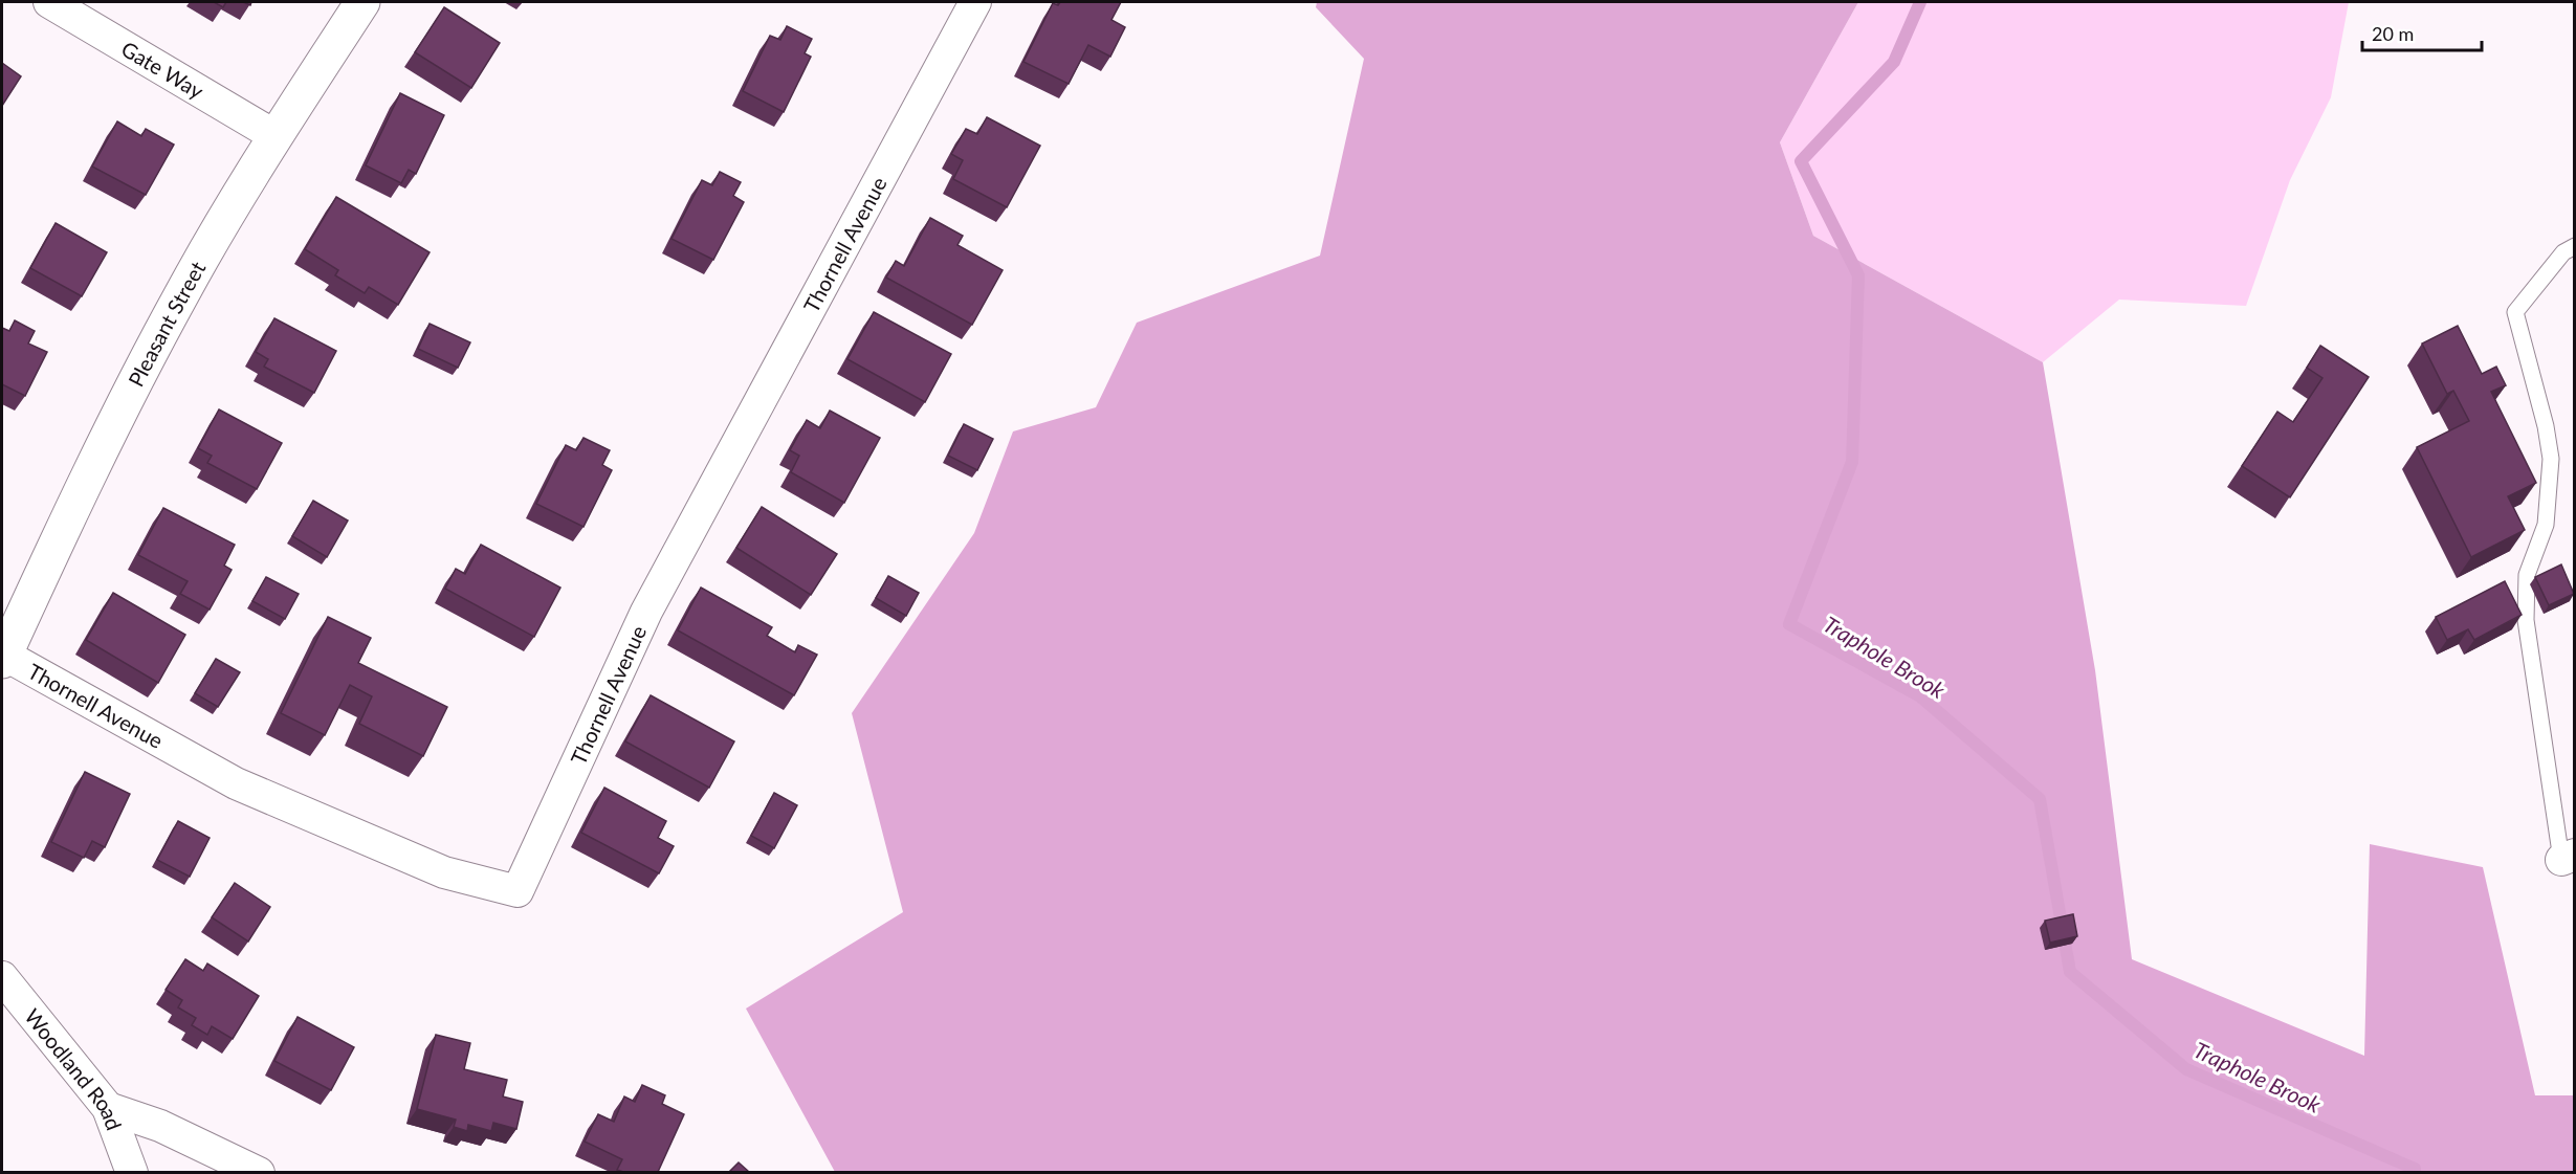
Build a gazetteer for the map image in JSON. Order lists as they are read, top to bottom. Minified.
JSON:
{"streets":{"street":["Gate Way","Thornell Avenue","Pleasant Street","Woodland Road"]},"crossings":[["Gate Way","Pleasant Street"],["Thornell Avenue","Pleasant Street"]],"water":["Traphole Brook"],"scale_bar":"20 m"}
